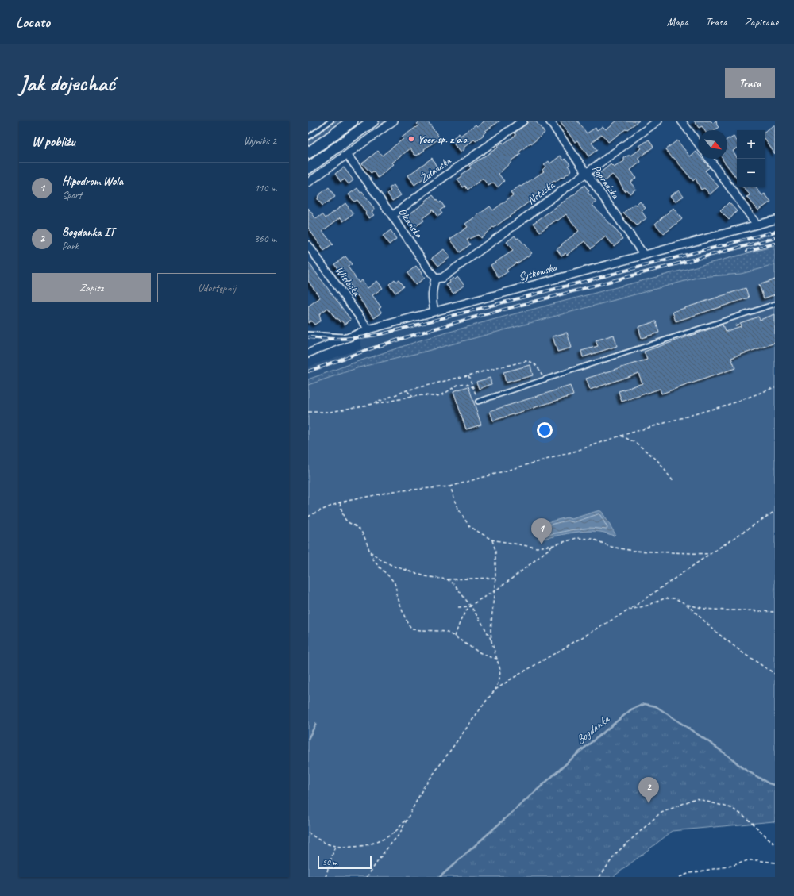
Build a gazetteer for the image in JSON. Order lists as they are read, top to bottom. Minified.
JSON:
{"streets":{"street":["Żuławska","Popradzka","Notecka","Olzańska","Sytkowska","Wisłocka"]},"crossings":[["Żuławska","Olzańska"],["Popradzka","Notecka"],["Popradzka","Sytkowska"],["Notecka","Olzańska"],["Sytkowska","Wisłocka"]],"water":["Bogdanka"],"places":["Yoer sp. z o.o."],"scale_bar":"50 m","north":"bottom right","page":{"header":"Locato","nav":["Mapa","Trasa","Zapisane"],"buttons":["Trasa",["Zapisz","Udostępnij"]],"title":"Jak dojechać","heading":["W pobliżu","Wyniki: 2"],"map_buttons":["+","−"],"list":[{"mark":"1","name":"Hipodrom Wola","note":"Sport","value":"110 m"},{"mark":"2","name":"Bogdanka II","note":"Park","value":"360 m"}],"pins":["1","2"],"scale":"50 m"}}
